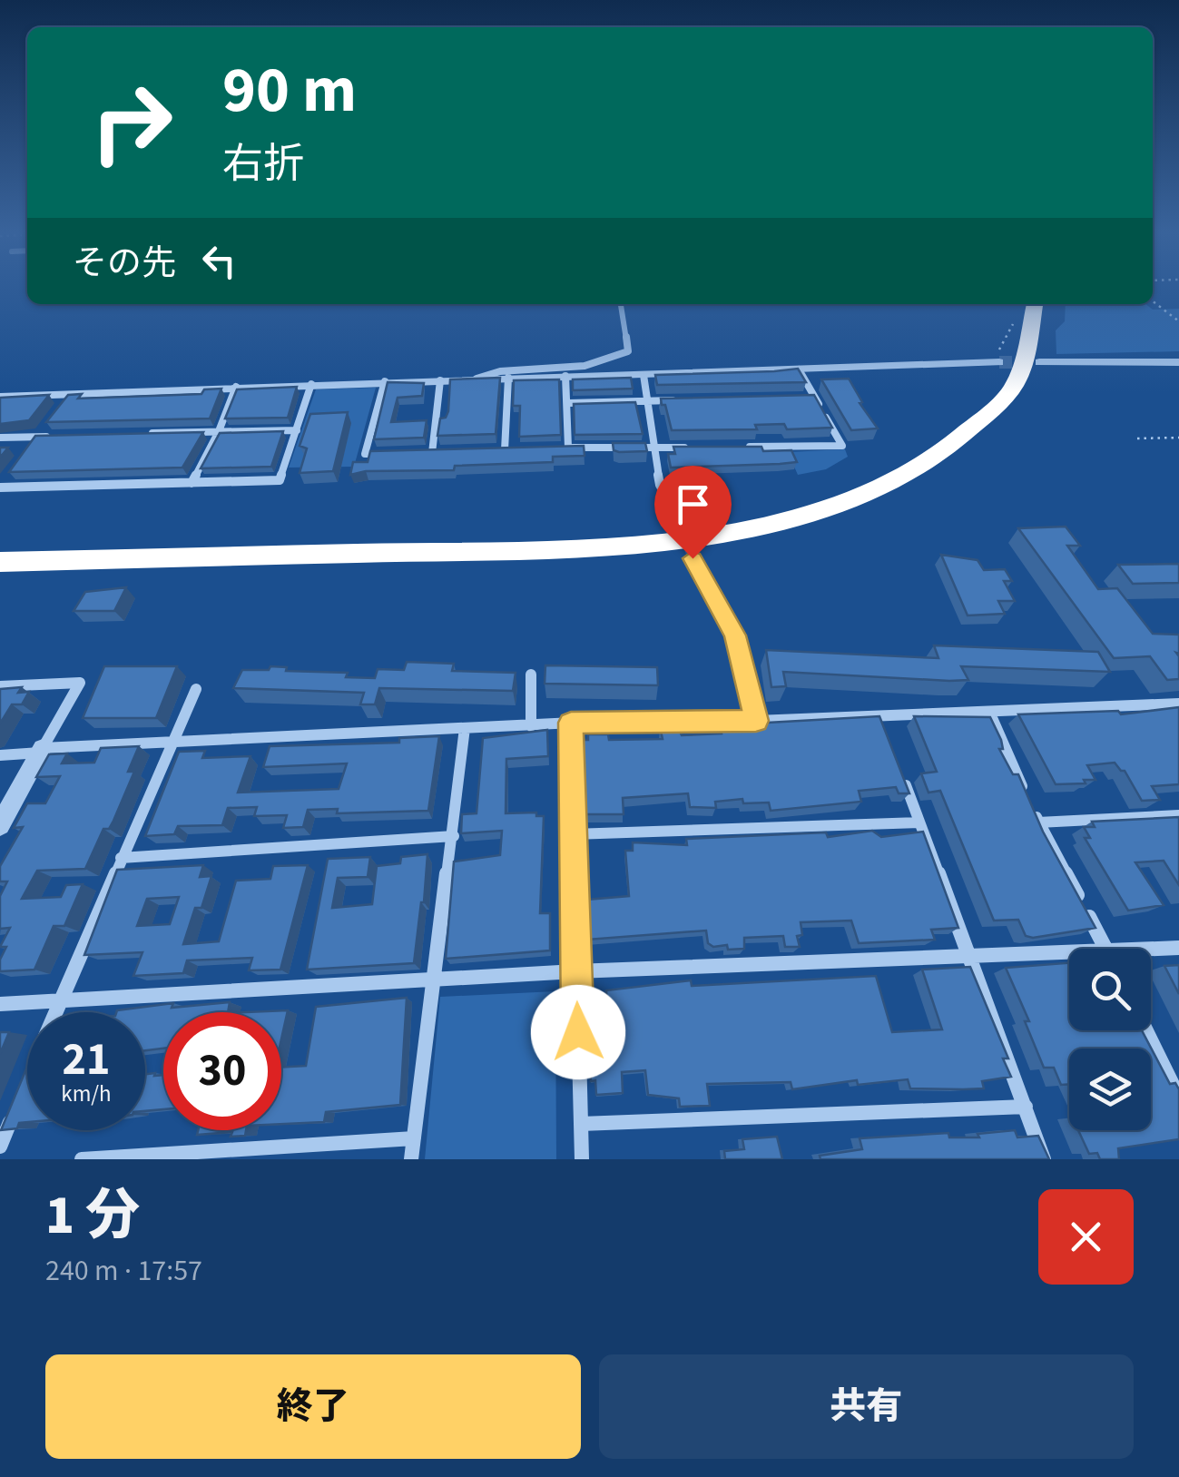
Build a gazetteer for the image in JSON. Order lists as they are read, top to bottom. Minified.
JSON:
{"page":{"turn":["90 m","右折"],"then":"その先","speed":"21 km/h","limit":"30","heading":["1 分","240 m · 17:57"],"buttons":["終了","共有"]}}
